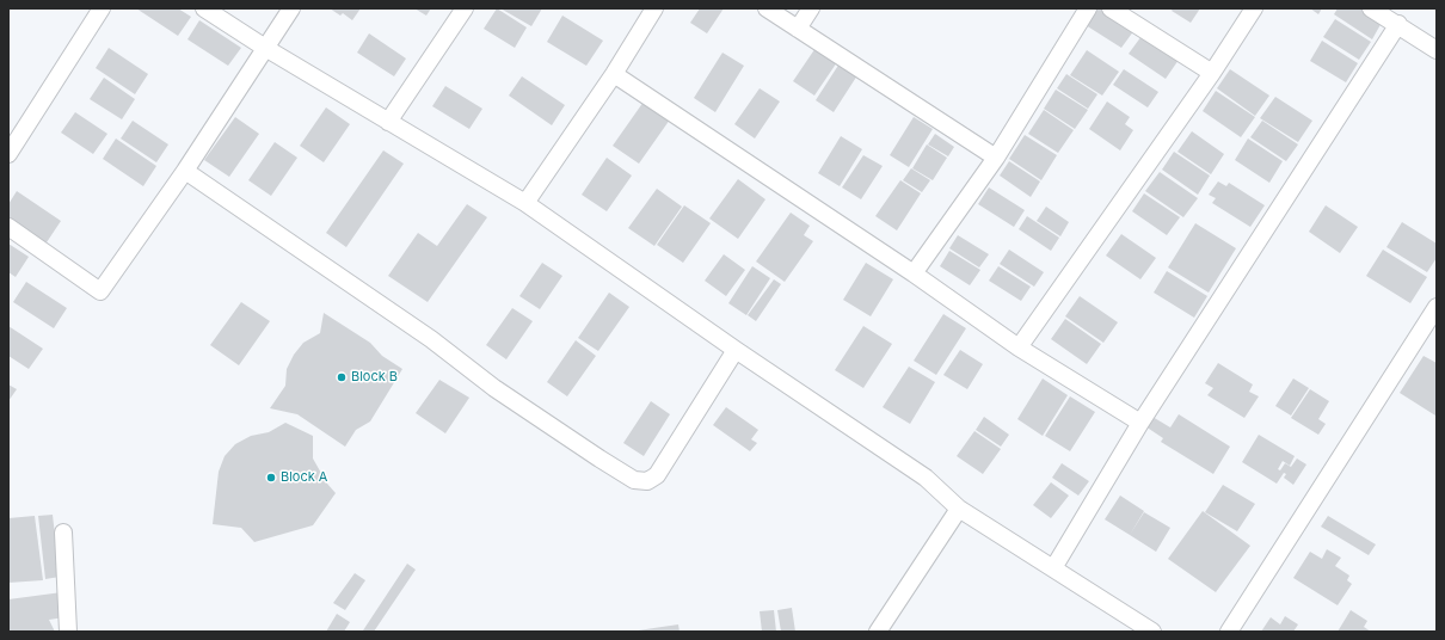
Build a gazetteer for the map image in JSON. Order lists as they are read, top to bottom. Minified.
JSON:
{"places":["Block B","Block A"]}
